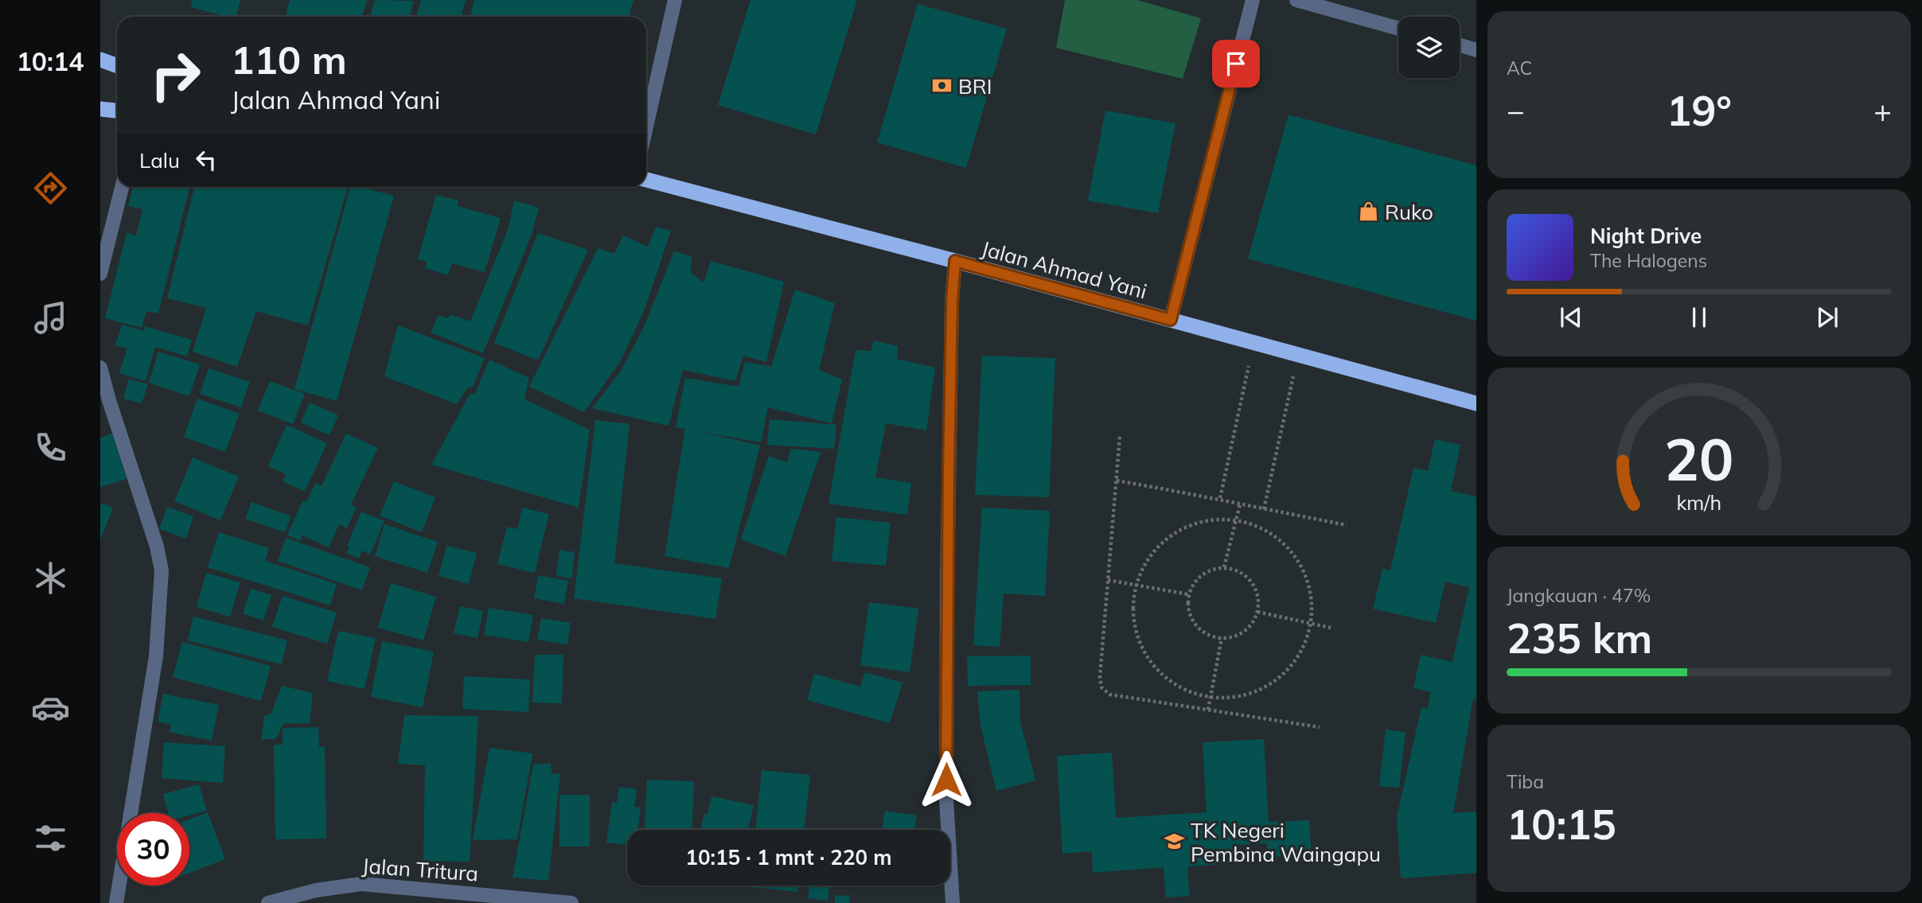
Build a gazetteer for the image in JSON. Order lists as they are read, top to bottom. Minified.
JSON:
{"streets":{"highway":["Jalan Ahmad Yani"],"street":["Jalan Tritura"]},"places":{"bank":["BRI"],"shop":["Ruko"],"school or university":["TK Negeri Pembina Waingapu"]},"page":{"tabs":"10:14","tile":["AC",["Jangkauan · 47%","235 km"],["Tiba","10:15"]],"turn":["110 m","Jalan Ahmad Yani"],"heat":["−","19°","+"],"then":"Lalu","song":["Night Drive","The Halogens"],"limit":"30","trip":"10:15 · 1 mnt · 220 m","gauge":["20","km/h"]}}
